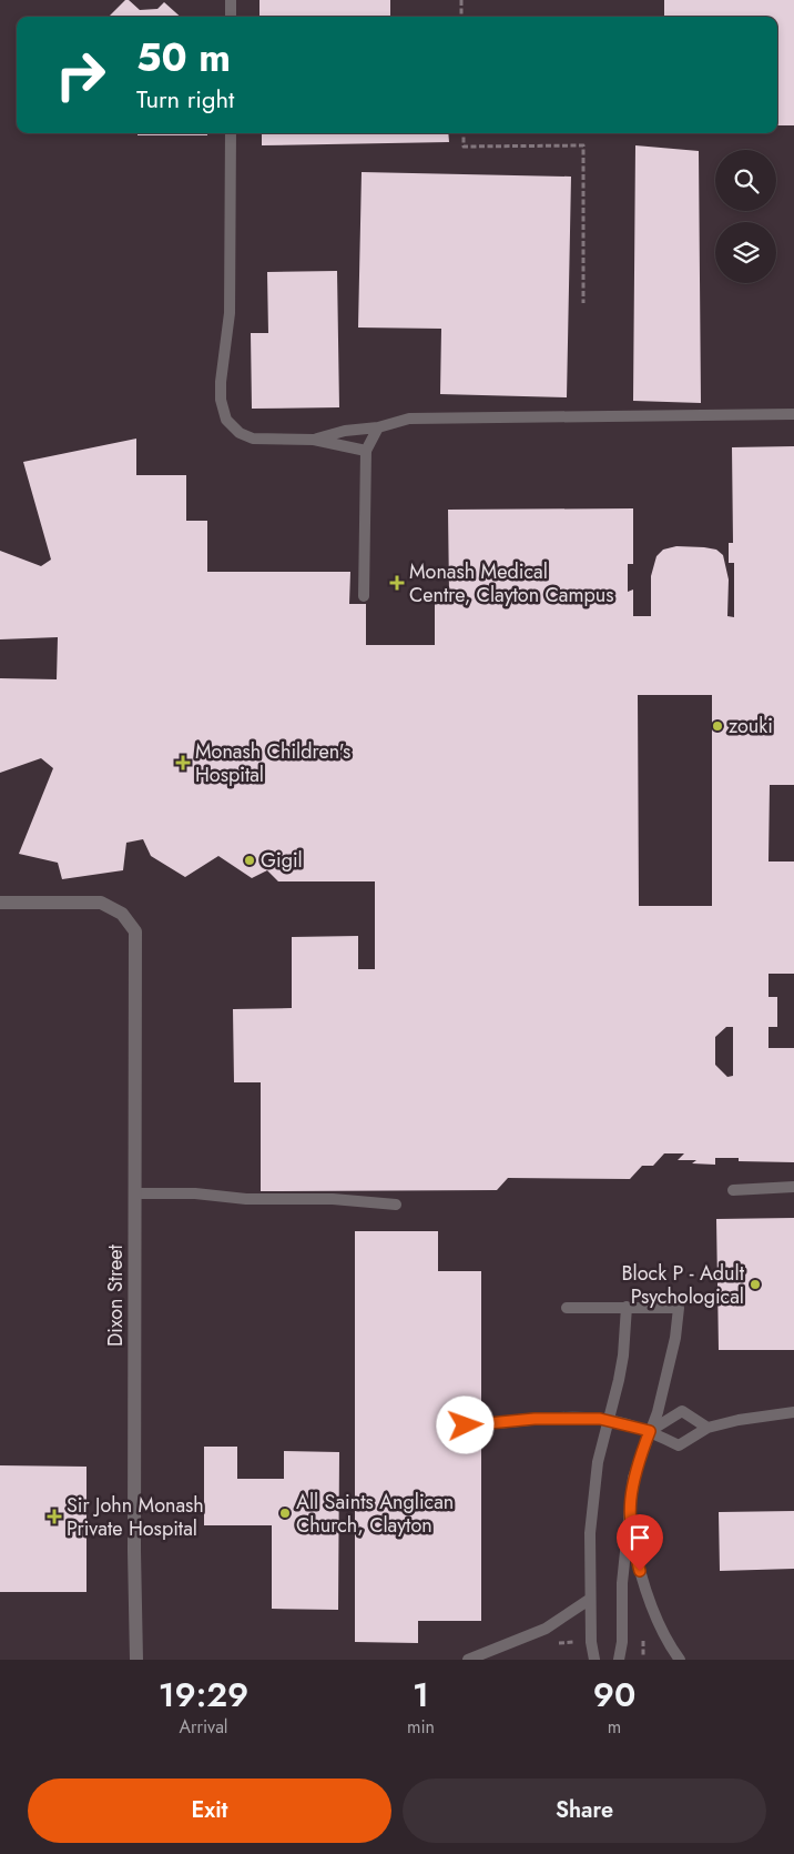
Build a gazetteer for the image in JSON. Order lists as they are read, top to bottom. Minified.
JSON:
{"streets":{"street":["Dixon Street"]},"places":{"health":["Monash Medical Centre, Clayton Campus","Monash Children's Hospital","Sir John Monash Private Hospital"],"other":["zouki","Gigil","Block P - Adult Psychological","All Saints Anglican Church, Clayton"]},"page":{"turn":["50 m","Turn right"],"eta":["19:29","Arrival","1","min","90","m"],"buttons":["Exit","Share"]}}
